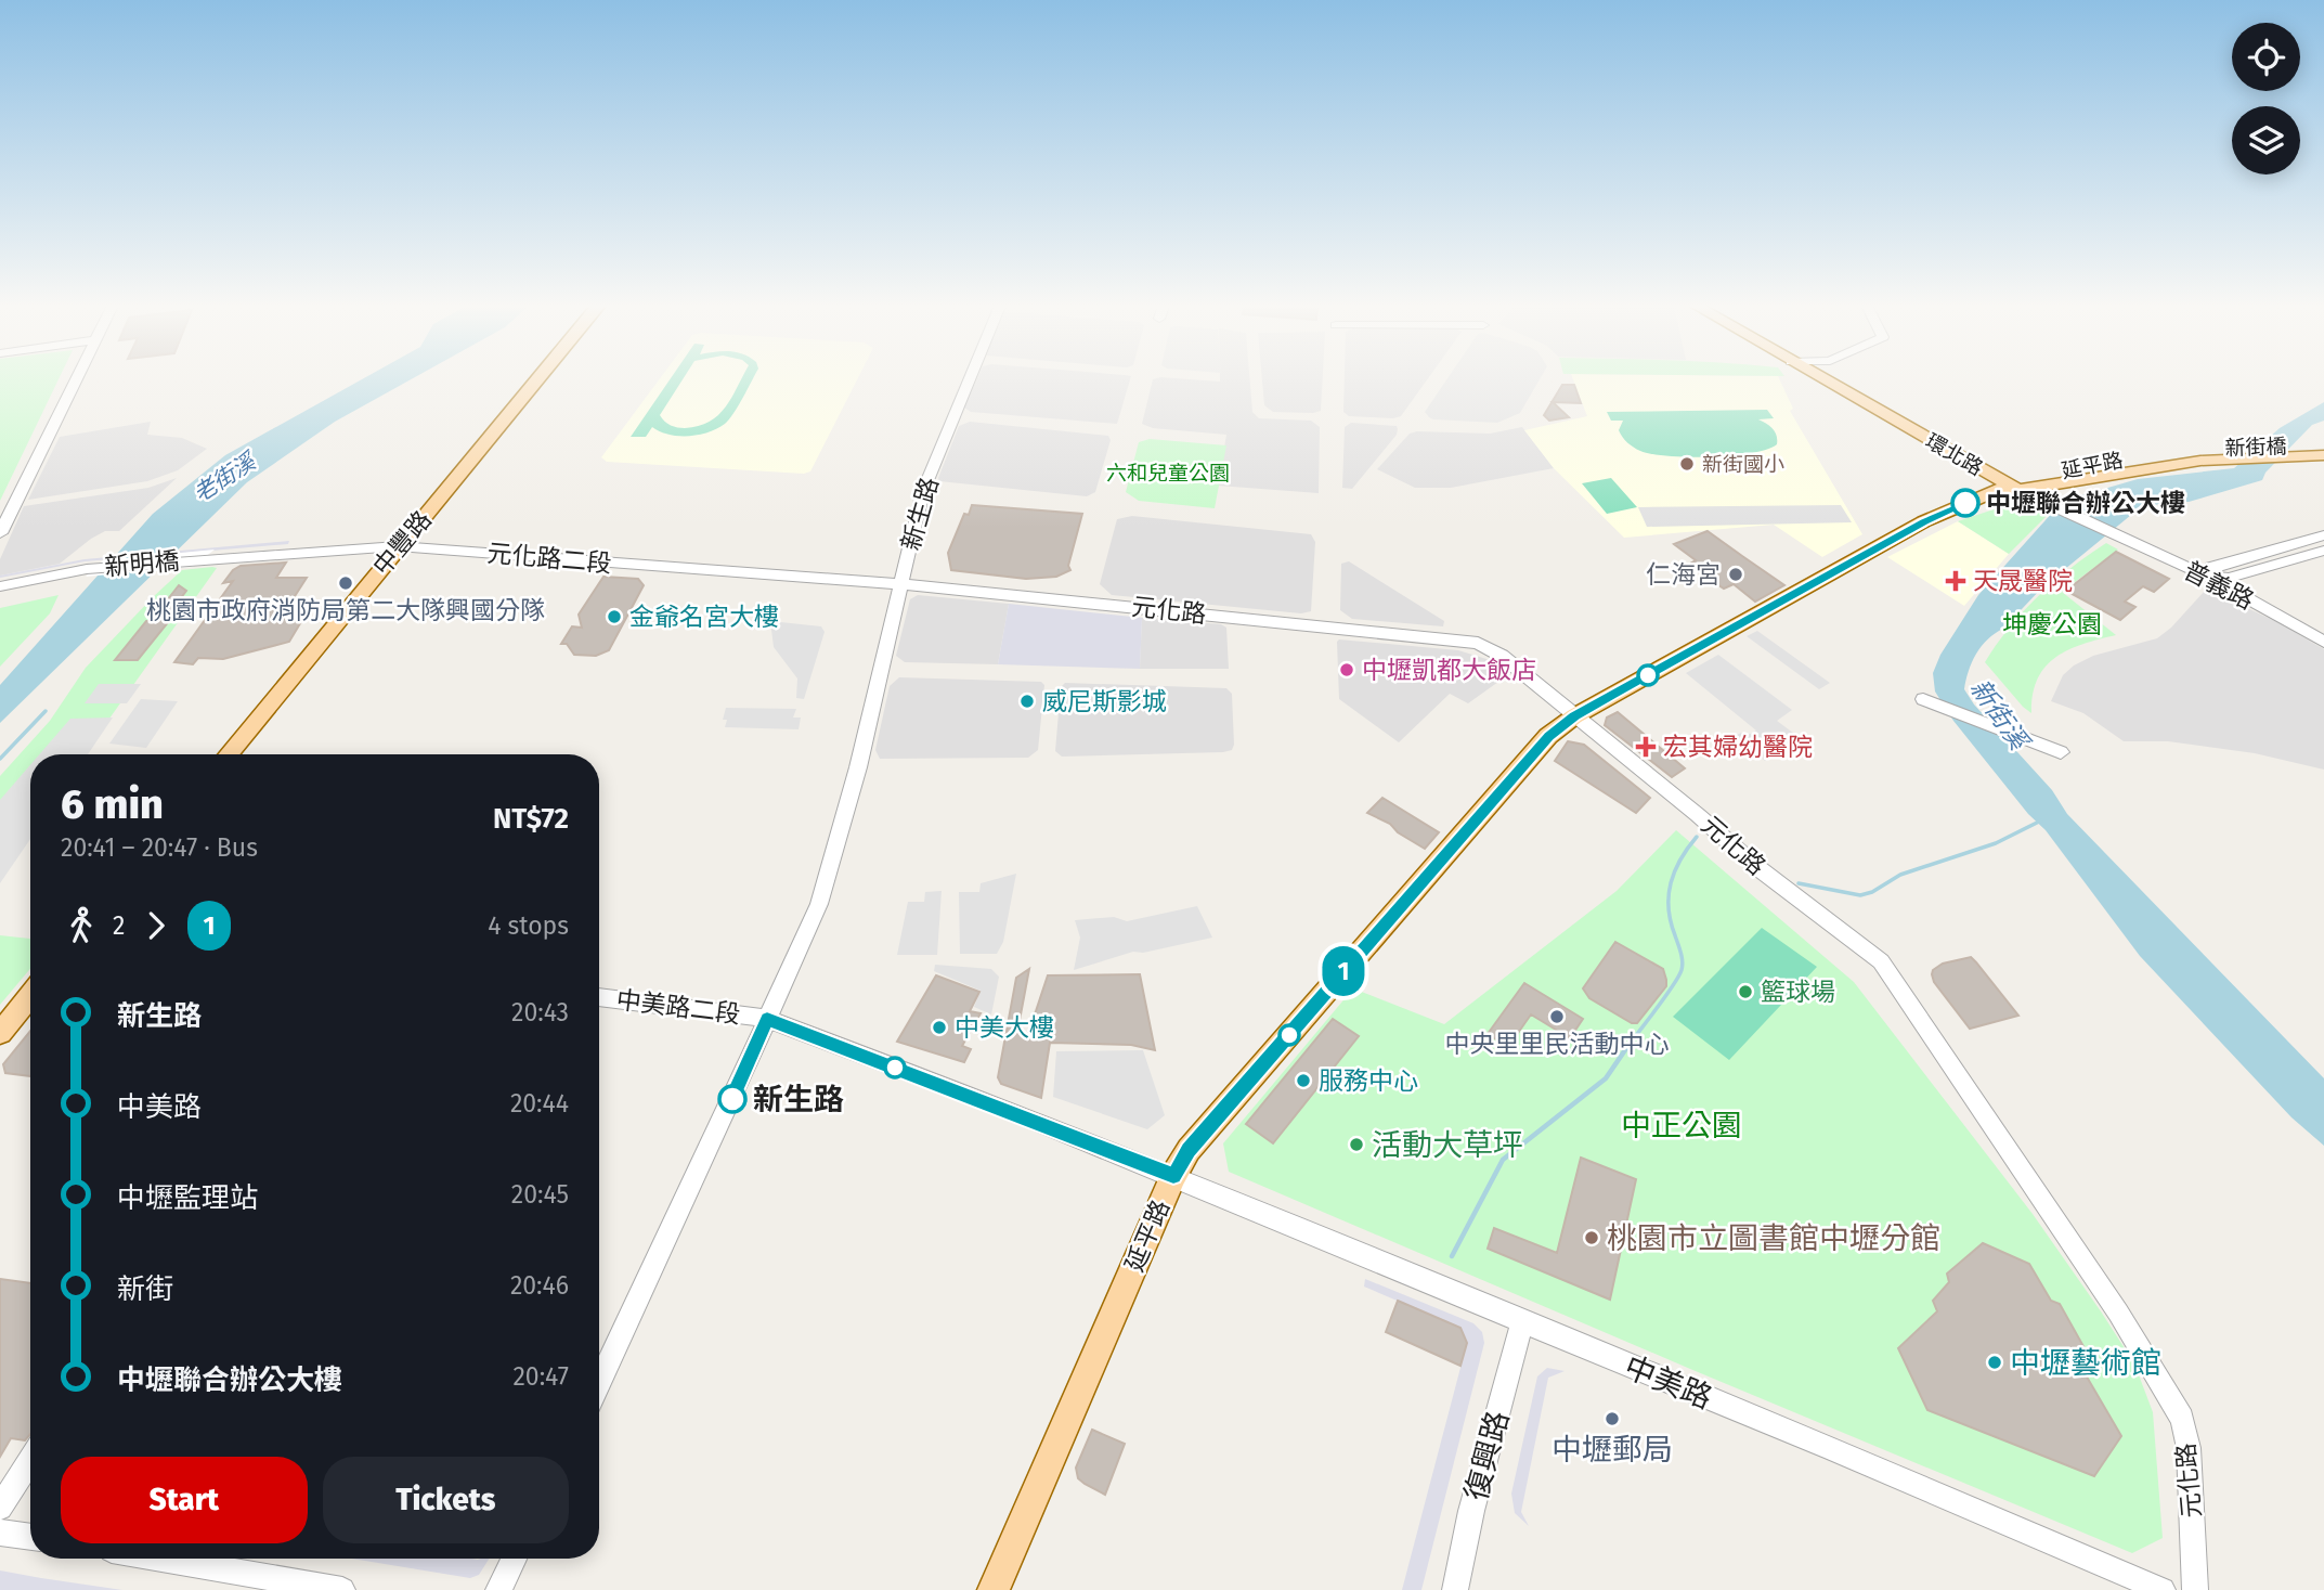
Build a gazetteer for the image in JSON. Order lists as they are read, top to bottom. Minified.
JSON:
{"streets":{"main road":["新街橋","環北路","延平路","中豐路"],"street":["新生路","元化路二段","新明橋","普義路","元化路","中美路二段","中美路","復興路"]},"crossings":[["新街橋","延平路"],["環北路","延平路"],["環北路","普義路"],["延平路","普義路"],["延平路","元化路"],["延平路","中美路二段"],["延平路","中美路"],["新生路","元化路二段"],["新生路","元化路"],["新生路","中美路二段"],["中豐路","元化路二段"],["元化路二段","新明橋"],["元化路二段","元化路"],["中美路二段","中美路"],["中美路","復興路"]],"water":["老街溪","新街溪"],"parks":["六和兒童公園","坤慶公園","中正公園"],"places":{"other":["新街國小","中壢聯合辦公大樓","仁海宮","桃園市政府消防局第二大隊興國分隊","金爺名宮大樓","中壢凱都大飯店","威尼斯影城","籃球場","中央里里民活動中心","中美大樓","服務中心","新生路","活動大草坪","桃園市立圖書館中壢分館","中壢藝術館","中壢郵局"],"health":["天晟醫院","宏其婦幼醫院"]},"lines":["bus line 1"],"page":{"on_map":"1","heading":["6 min","20:41 – 20:47 · Bus","NT$72"],"legs":["2","1","4 stops"],"list":[{"name":"新生路","value":"20:43"},{"name":"中美路","value":"20:44"},{"name":"中壢監理站","value":"20:45"},{"name":"新街","value":"20:46"},{"name":"中壢聯合辦公大樓","value":"20:47"}],"buttons":["Start","Tickets"]}}
